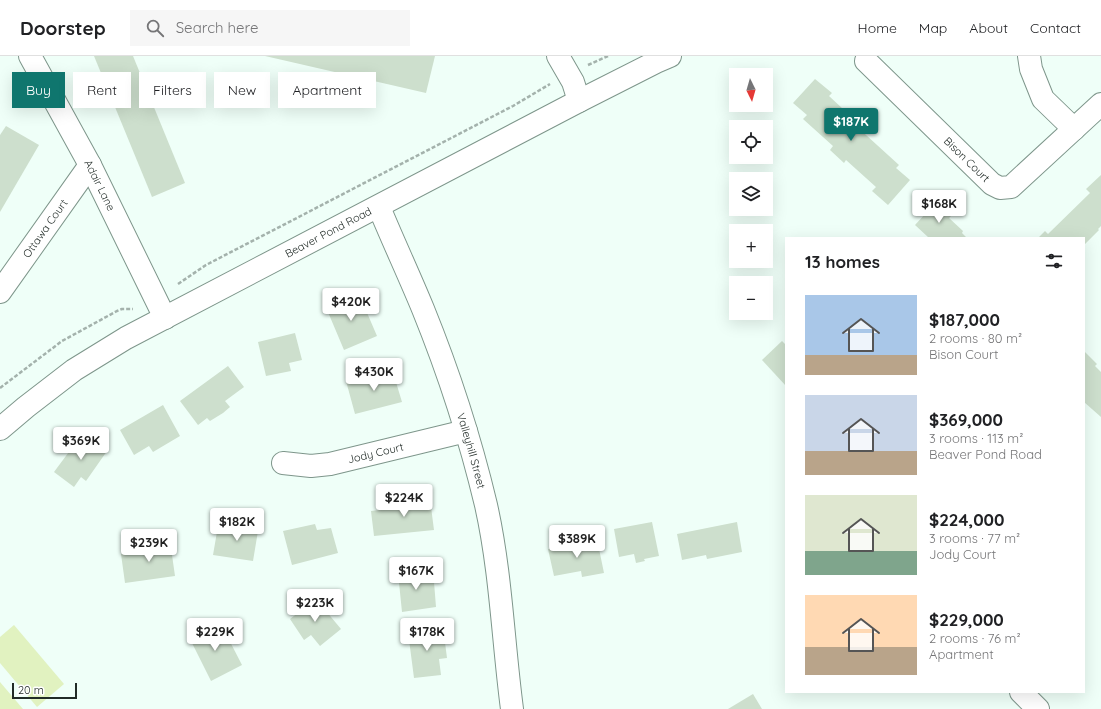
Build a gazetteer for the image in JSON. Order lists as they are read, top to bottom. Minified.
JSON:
{"streets":{"street":["Bison Court","Adair Lane","Ottawa Court","Beaver Pond Road","Valleyhill Street","Jody Court"]},"crossings":[["Adair Lane","Ottawa Court"],["Adair Lane","Beaver Pond Road"],["Beaver Pond Road","Valleyhill Street"],["Valleyhill Street","Jody Court"]],"scale_bar":"20 m","north":"bottom","page":{"header":"Doorstep","search":"Search here","nav":["Home","Map","About","Contact"],"map_buttons":["+","−"],"chip":["Buy","Rent","Filters","New","Apartment"],"price":["$187K","$168K","$420K","$430K","$369K","$224K","$182K","$389K","$239K","$167K","$223K","$229K","$178K"],"heading":"13 homes","list":[{"name":"$187,000","note":"2 rooms · 80 m² · Bison Court"},{"name":"$369,000","note":"3 rooms · 113 m² · Beaver Pond Road"},{"name":"$224,000","note":"3 rooms · 77 m² · Jody Court"},{"name":"$229,000","note":"2 rooms · 76 m² · Apartment"}],"scale":"20 m"}}
